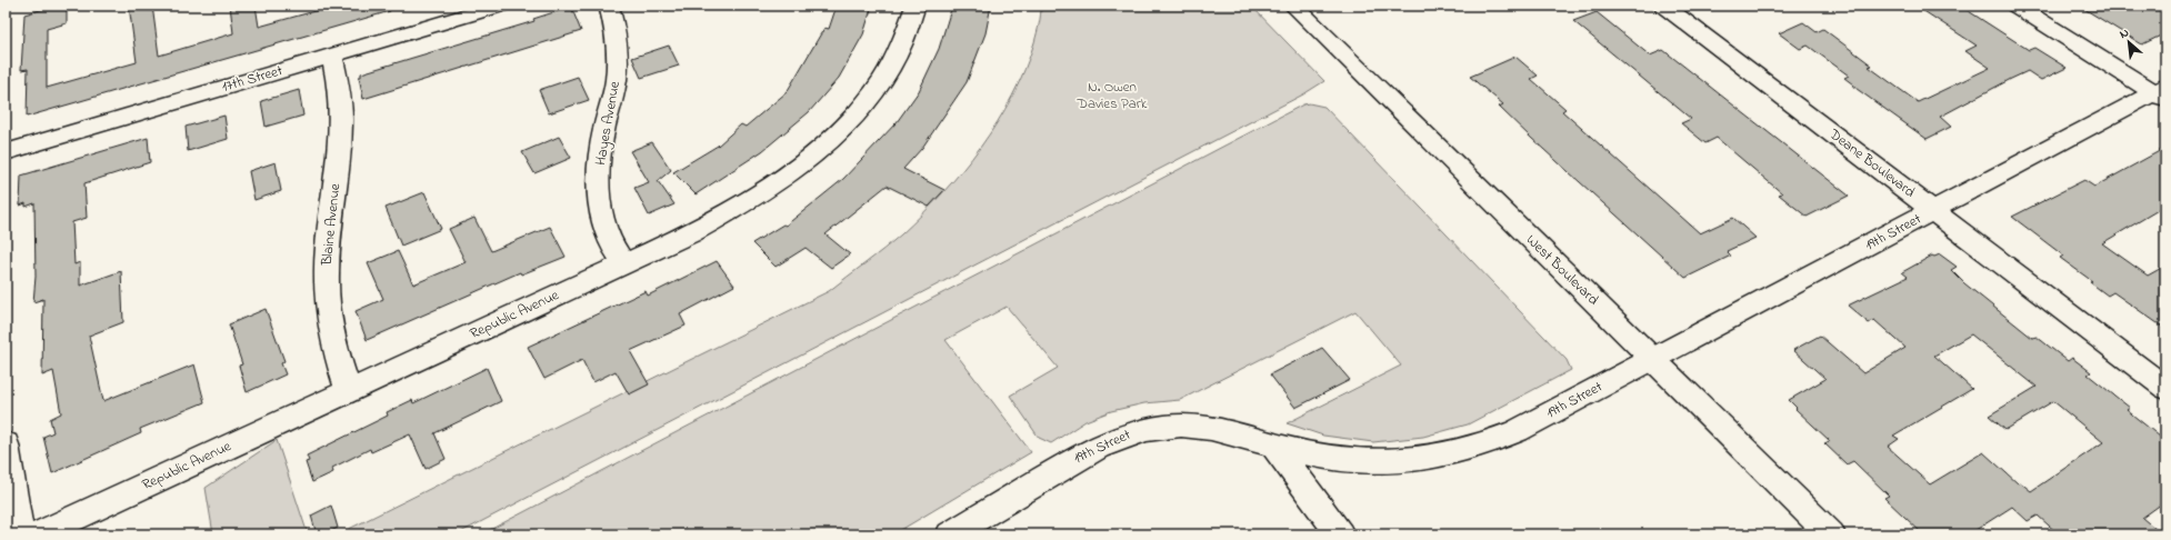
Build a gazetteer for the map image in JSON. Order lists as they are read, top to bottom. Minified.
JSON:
{"streets":{"street":["17th Street","Hayes Avenue","Deane Boulevard","Blaine Avenue","19th Street","West Boulevard","Republic Avenue"]},"crossings":[["17th Street","Blaine Avenue"],["Hayes Avenue","Republic Avenue"],["Deane Boulevard","19th Street"],["Blaine Avenue","Republic Avenue"],["19th Street","West Boulevard"]],"parks":["N. Owen Davies Park"],"north":"top left"}
